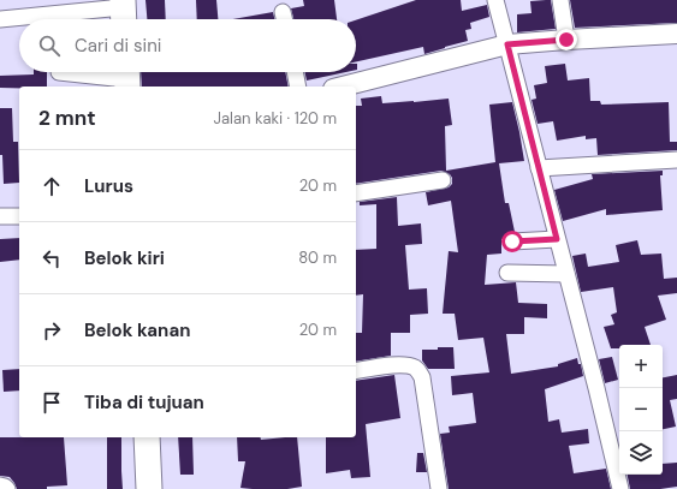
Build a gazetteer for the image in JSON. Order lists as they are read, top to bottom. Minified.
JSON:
{"page":{"search":"Cari di sini","heading":["2 mnt","Jalan kaki · 120 m"],"list":[["Lurus","20 m"],["Belok kiri","80 m"],["Belok kanan","20 m"],"Tiba di tujuan"],"map_buttons":["+","−"]}}
